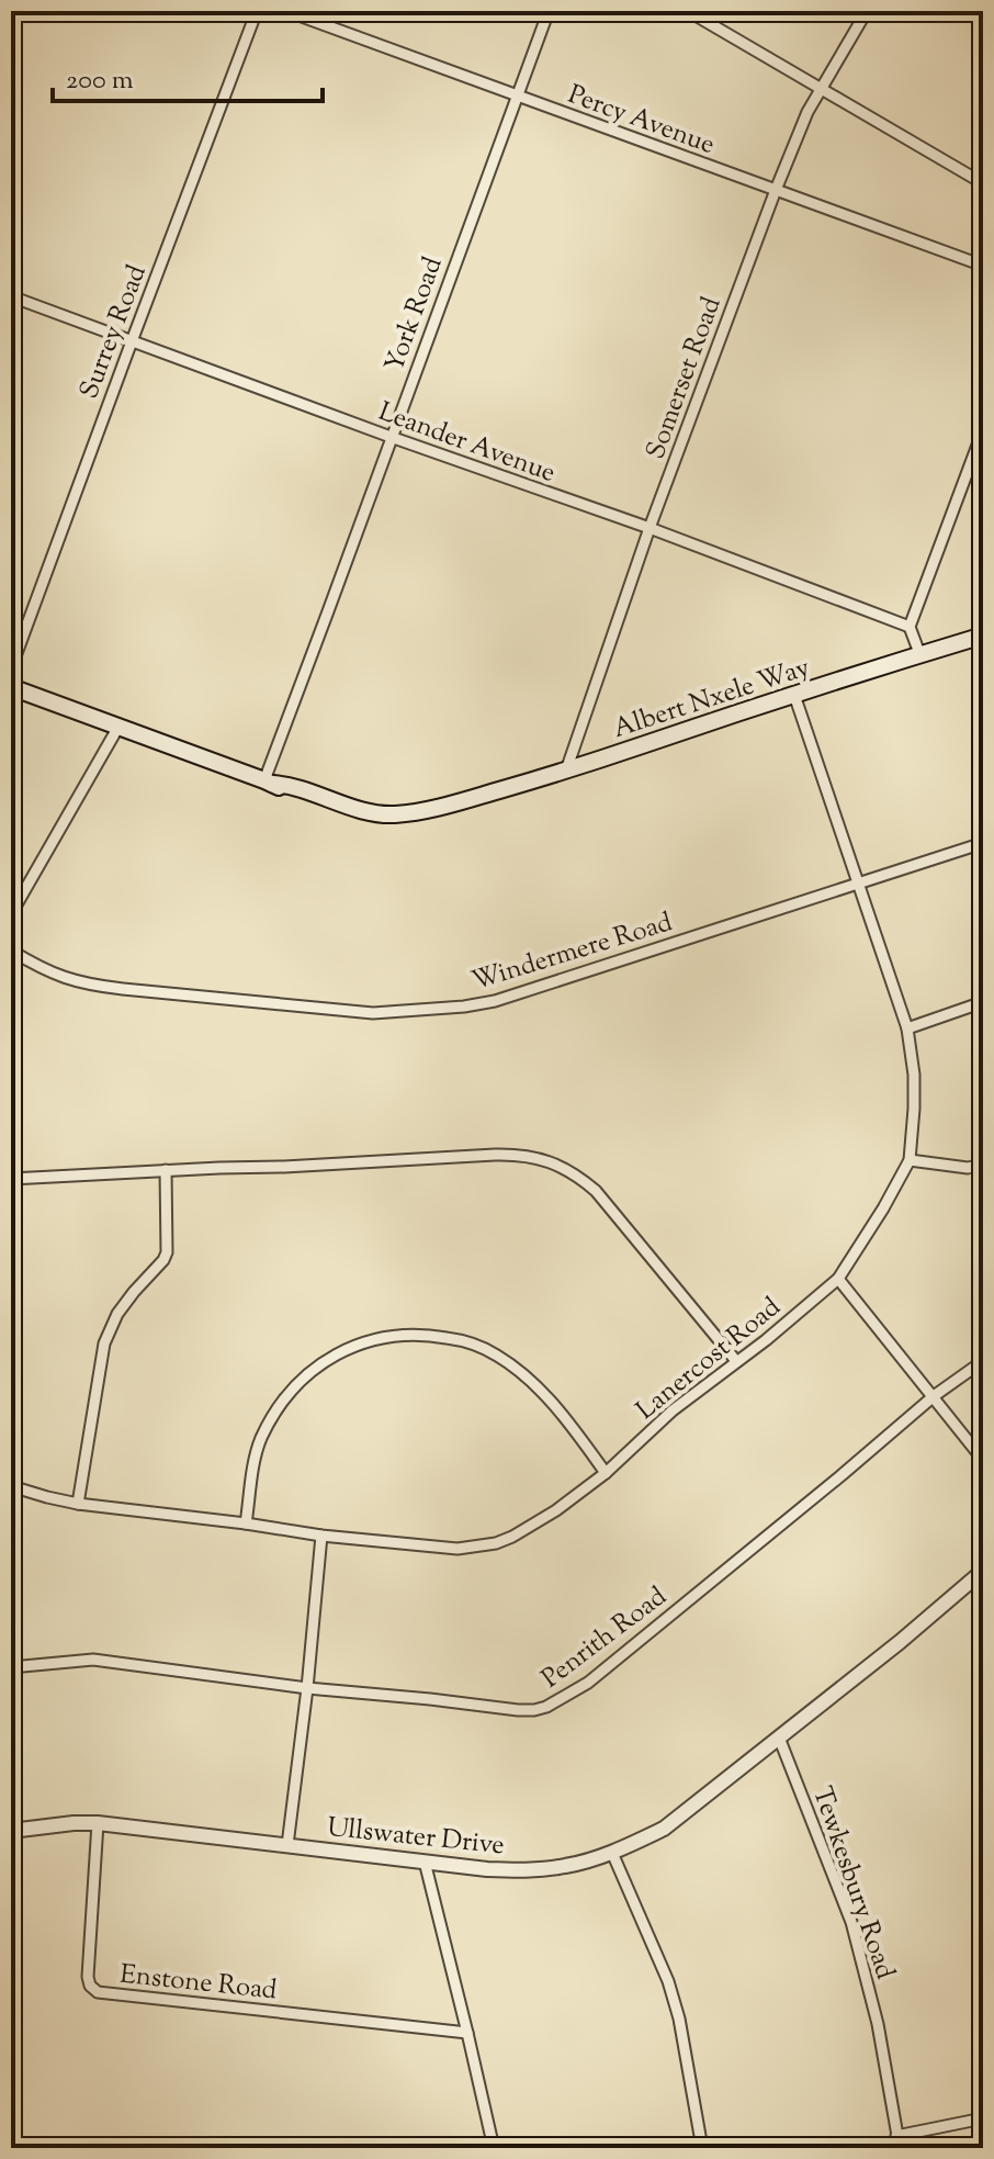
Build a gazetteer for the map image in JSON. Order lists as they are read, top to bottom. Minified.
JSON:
{"streets":{"main road":["Albert Nxele Way"],"street":["Percy Avenue","York Road","Surrey Road","Somerset Road","Leander Avenue","Windermere Road","Lanercost Road","Penrith Road","Ullswater Drive","Tewkesbury Road","Enstone Road"]},"crossings":[["Percy Avenue","York Road"],["Percy Avenue","Somerset Road"],["York Road","Leander Avenue"],["York Road","Albert Nxele Way"],["Surrey Road","Leander Avenue"],["Somerset Road","Leander Avenue"],["Somerset Road","Albert Nxele Way"],["Albert Nxele Way","Lanercost Road"],["Windermere Road","Lanercost Road"],["Ullswater Drive","Tewkesbury Road"],["Ullswater Drive","Enstone Road"]],"scale_bar":"200 m"}
